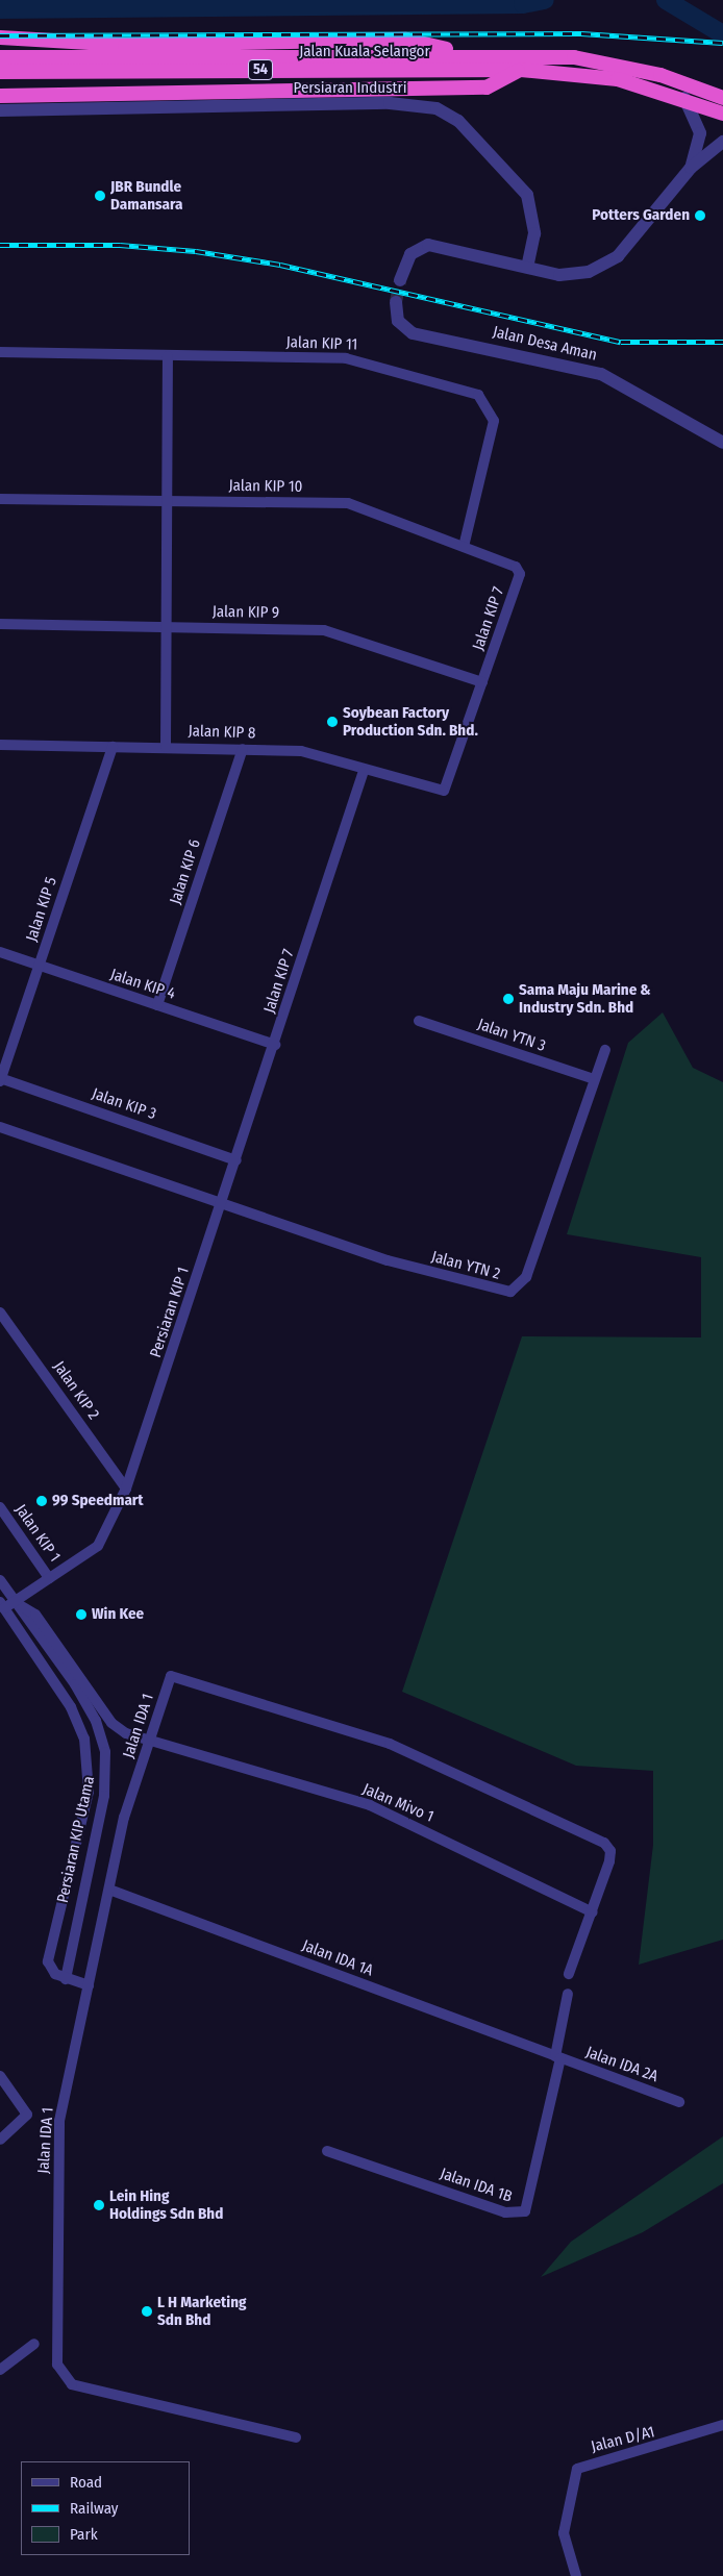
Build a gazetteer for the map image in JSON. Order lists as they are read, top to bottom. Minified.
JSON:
{"streets":{"highway":["Jalan Kuala Selangor","54"],"street":["Persiaran Industri","Jalan KIP 11","Jalan Desa Aman","Jalan KIP 10","Jalan KIP 9","Jalan KIP 7","Jalan KIP 8","Jalan KIP 6","Jalan KIP 5","Jalan KIP 4","Jalan YTN 3","Jalan KIP 3","Jalan YTN 2","Persiaran KIP 1","Jalan KIP 2","Jalan KIP 1","Jalan IDA 1","Jalan Mivo 1","Persiaran KIP Utama","Jalan IDA 1A","Jalan IDA 2A","Jalan IDA 1B","Jalan D/A1"]},"crossings":[["Jalan KIP 11","Jalan KIP 10"],["Jalan KIP 10","Jalan KIP 7"],["Jalan KIP 9","Jalan KIP 7"],["Jalan KIP 7","Jalan KIP 8"],["Jalan KIP 7","Jalan KIP 4"],["Jalan KIP 7","Jalan KIP 3"],["Jalan KIP 7","Jalan YTN 2"],["Jalan KIP 7","Persiaran KIP 1"],["Jalan KIP 8","Jalan KIP 6"],["Jalan KIP 8","Jalan KIP 5"],["Jalan KIP 6","Jalan KIP 4"],["Jalan KIP 5","Jalan KIP 4"],["Jalan KIP 5","Jalan KIP 3"],["Jalan YTN 3","Jalan YTN 2"],["Jalan YTN 2","Persiaran KIP 1"],["Persiaran KIP 1","Jalan KIP 2"],["Persiaran KIP 1","Jalan KIP 1"],["Persiaran KIP 1","Jalan Mivo 1"],["Persiaran KIP 1","Persiaran KIP Utama"],["Jalan IDA 1","Jalan Mivo 1"],["Jalan IDA 1","Jalan IDA 1A"],["Jalan Mivo 1","Persiaran KIP Utama"],["Jalan IDA 1A","Jalan IDA 2A"],["Jalan IDA 1A","Jalan IDA 1B"],["Jalan IDA 2A","Jalan IDA 1B"]],"places":["JBR Bundle Damansara","Potters Garden","Soybean Factory Production Sdn. Bhd.","Sama Maju Marine & Industry Sdn. Bhd","99 Speedmart","Win Kee","Lein Hing Holdings Sdn Bhd","L H Marketing Sdn Bhd"],"legend":["Road","Railway","Park"]}
